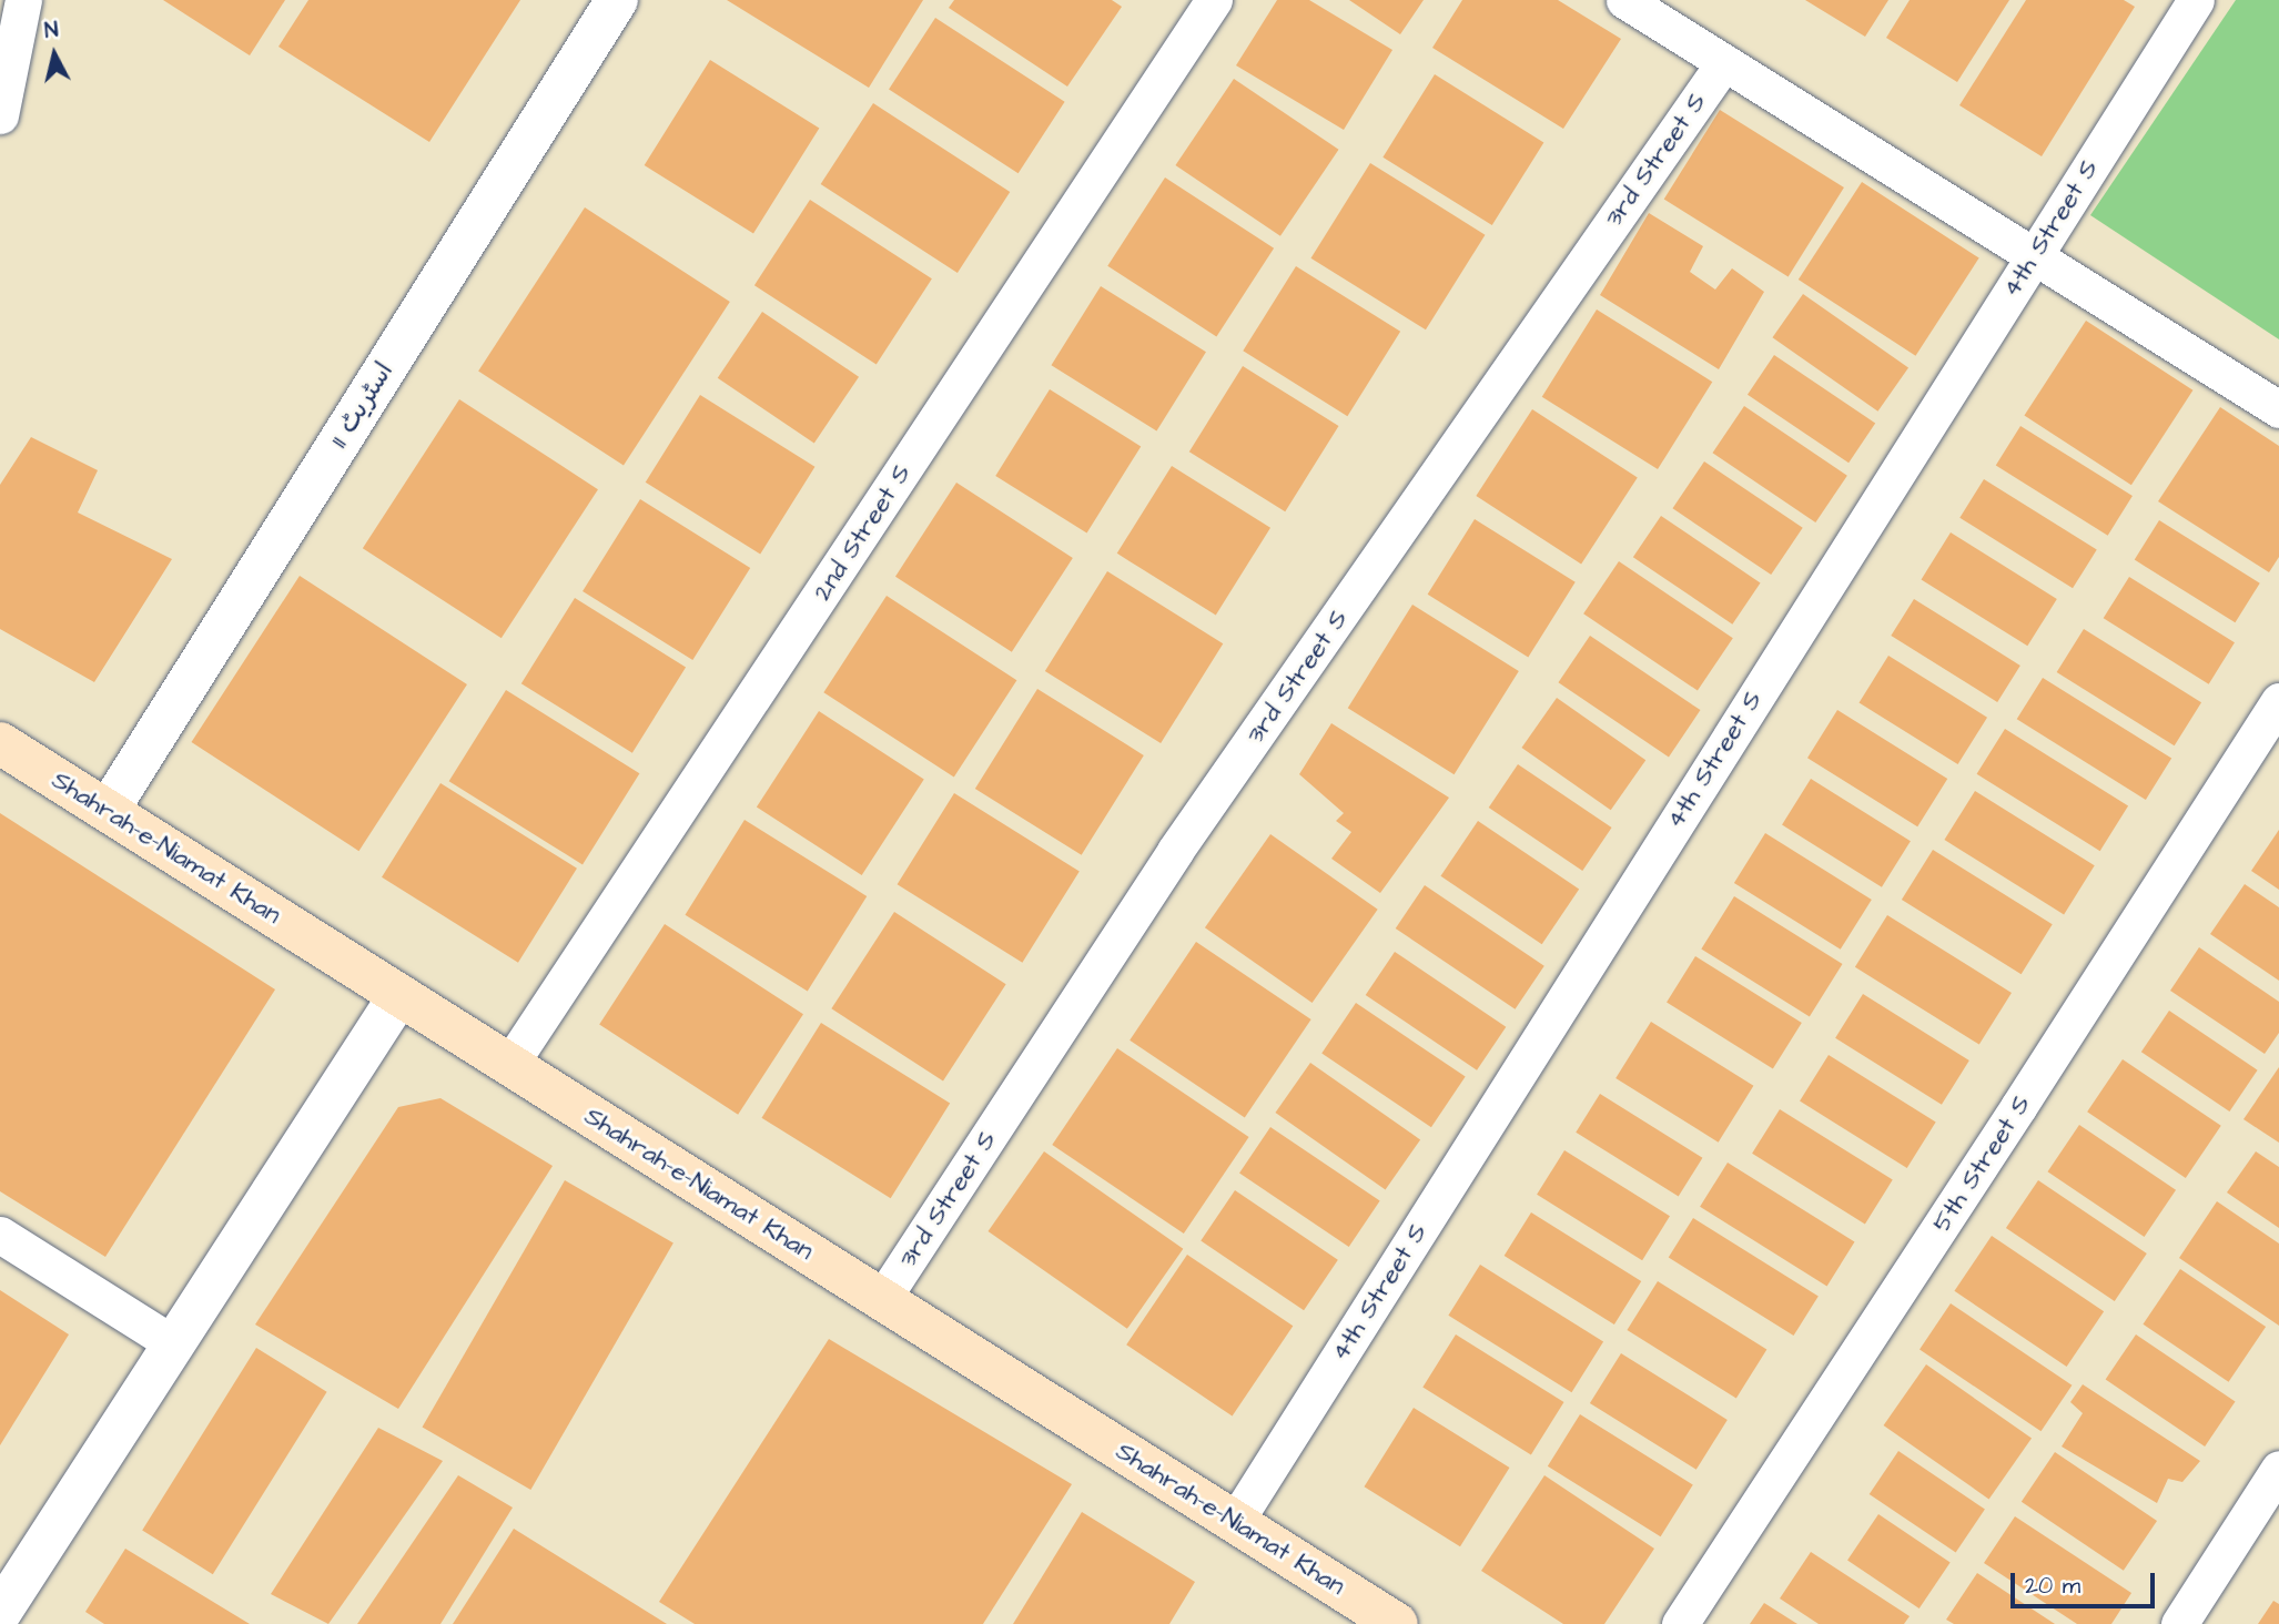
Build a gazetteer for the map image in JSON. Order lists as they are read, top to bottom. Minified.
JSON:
{"streets":{"main road":["Shahrah-e-Niamat Khan"],"street":["3rd Street S","4th Street S","اسٹریٹ 11","2nd Street S","5th Street S"]},"crossings":[["3rd Street S","Shahrah-e-Niamat Khan"],["4th Street S","Shahrah-e-Niamat Khan"],["اسٹریٹ 11","Shahrah-e-Niamat Khan"],["2nd Street S","Shahrah-e-Niamat Khan"]],"scale_bar":"20 m","north":"top"}
